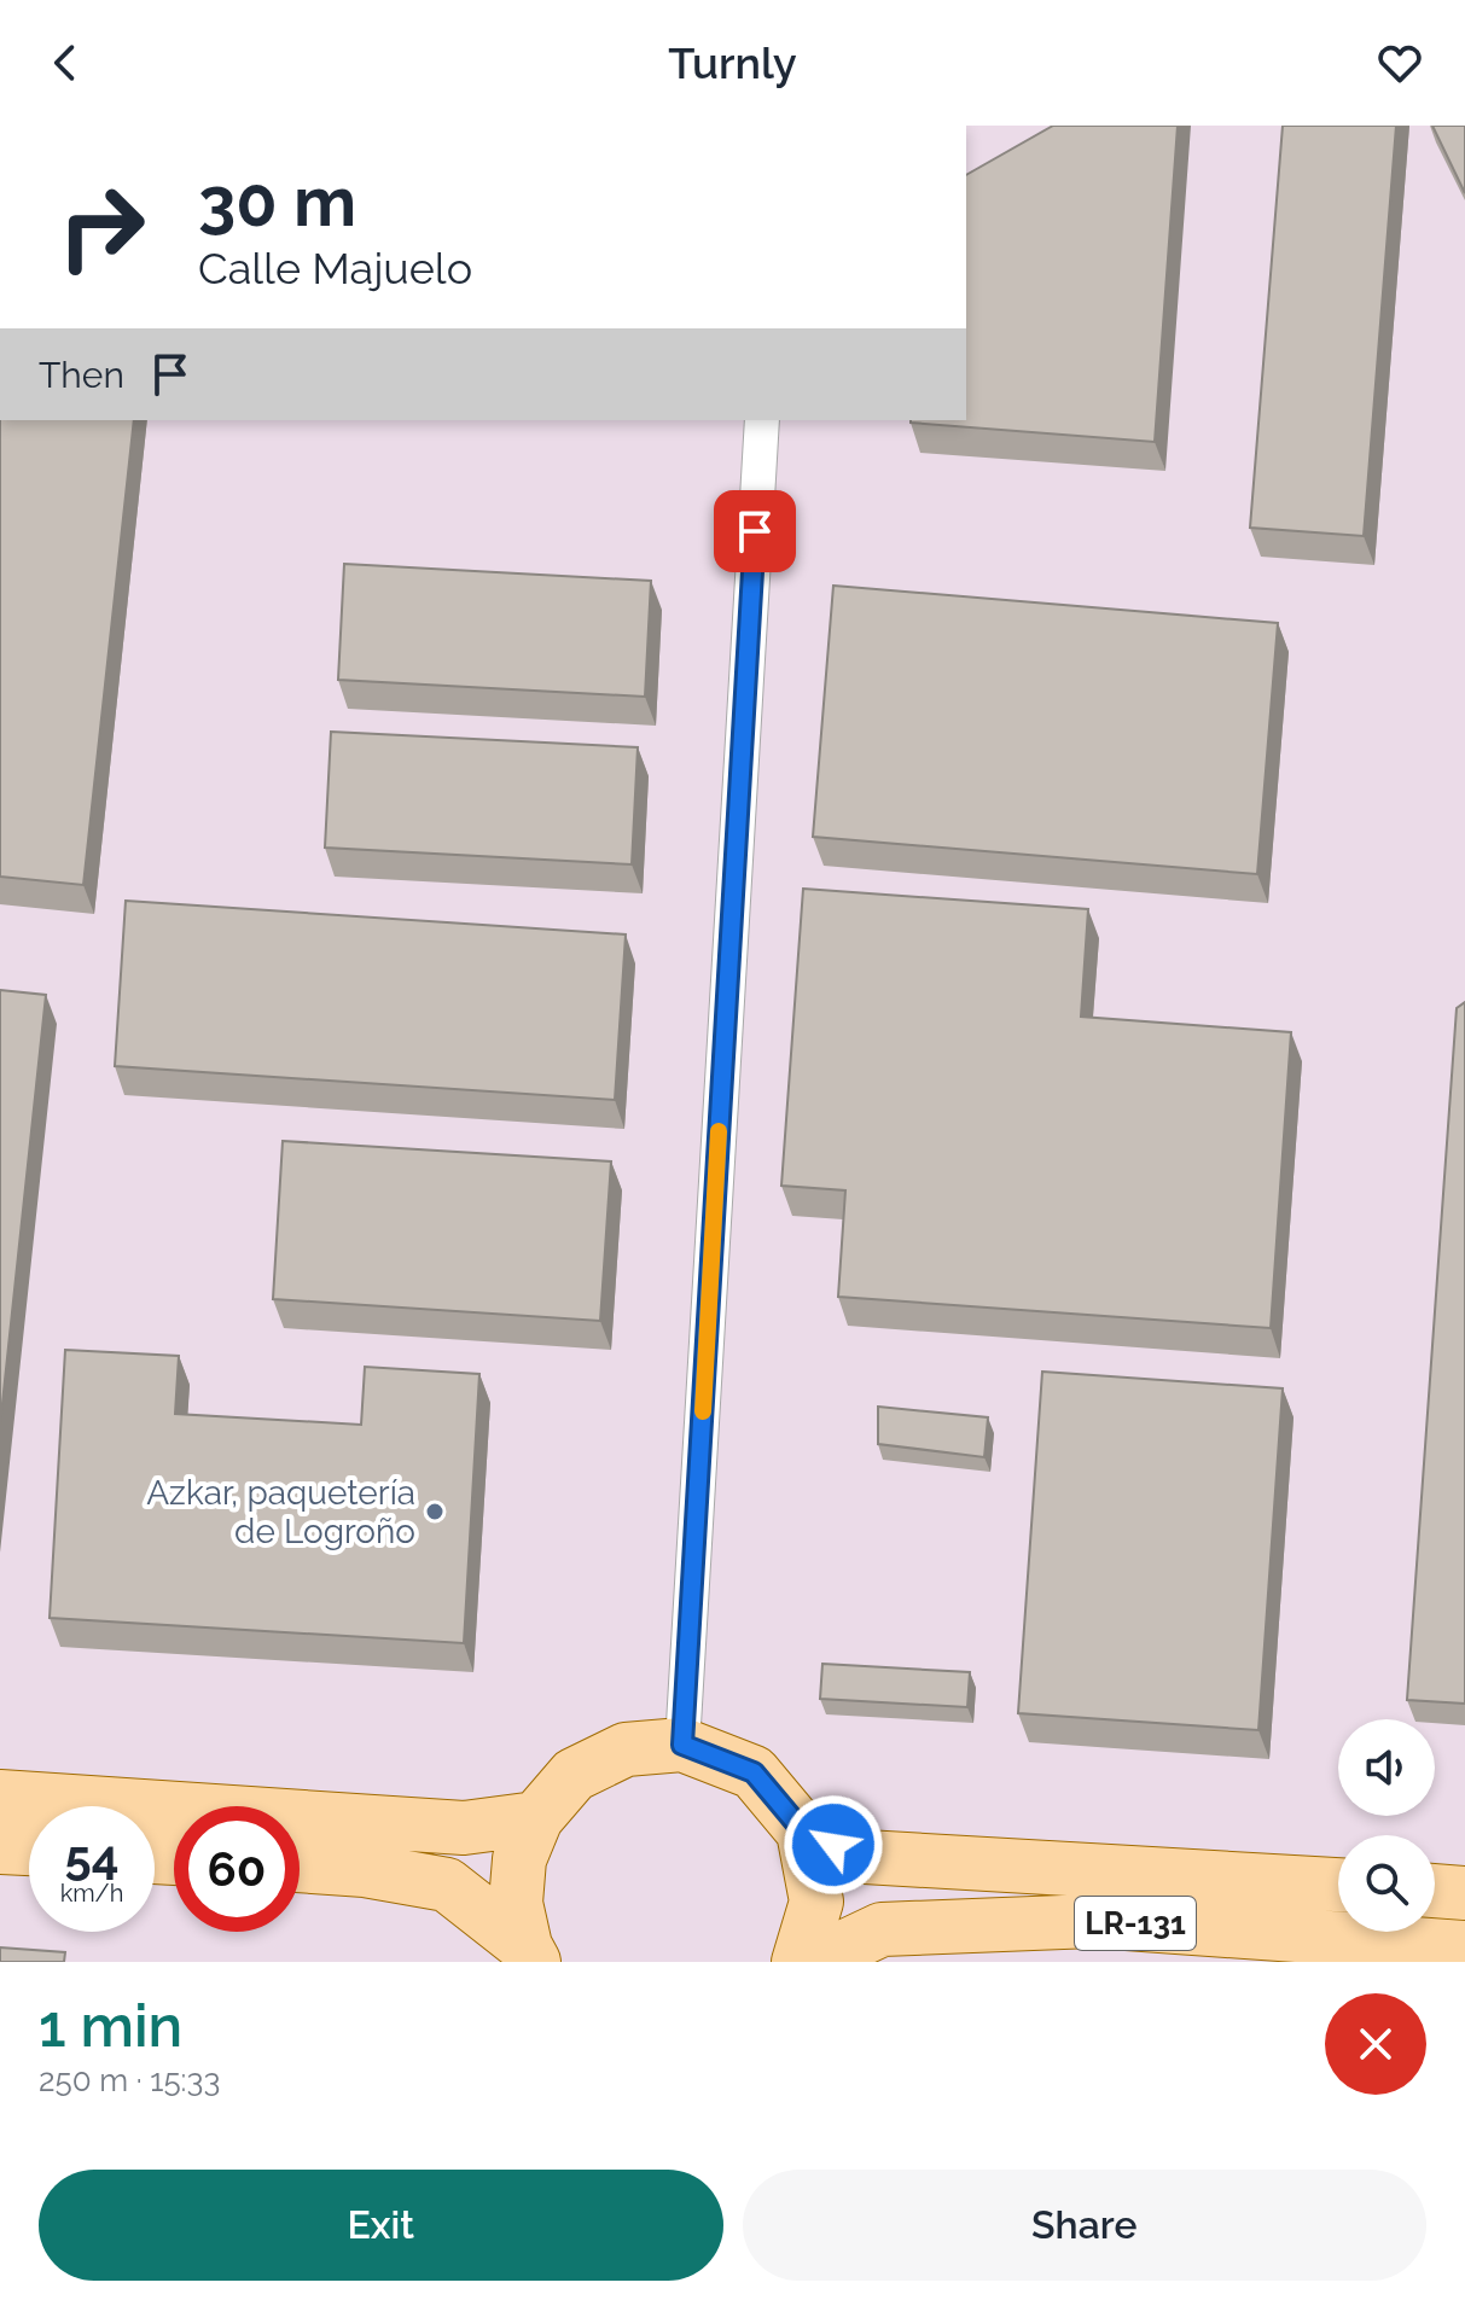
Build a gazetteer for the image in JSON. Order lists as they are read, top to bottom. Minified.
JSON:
{"streets":{"main road":["LR-131"]},"places":["Azkar, paquetería de Logroño"],"page":{"header":"Turnly","turn":["30 m","Calle Majuelo"],"then":"Then","speed":"54 km/h","limit":"60","heading":["1 min","250 m · 15:33"],"buttons":["Exit","Share"]}}
